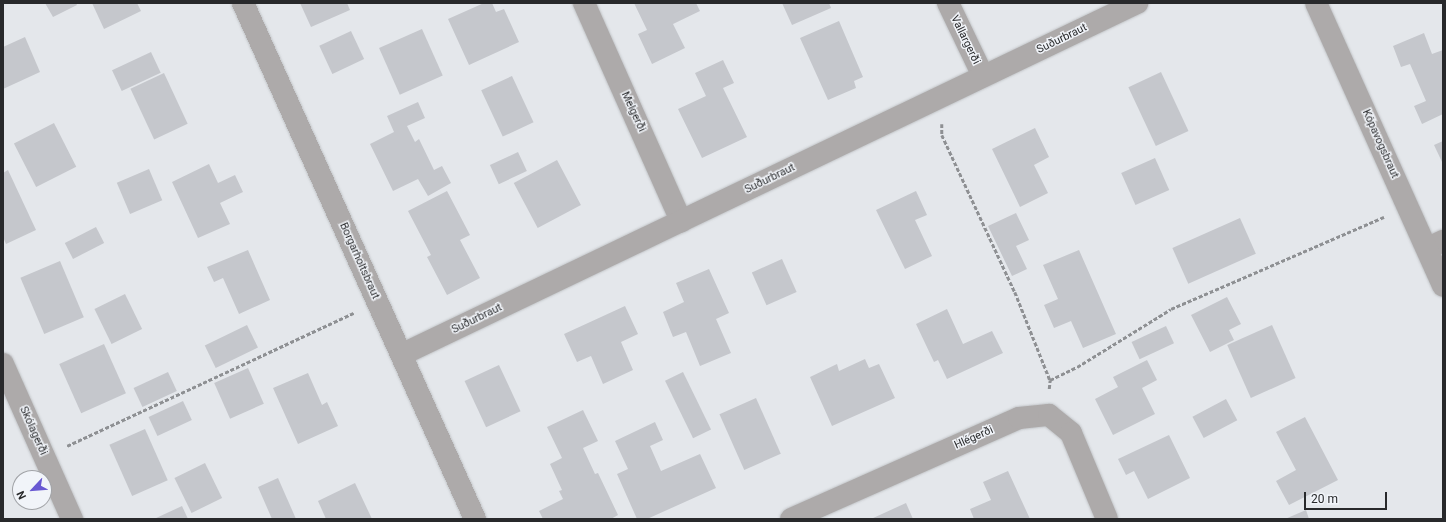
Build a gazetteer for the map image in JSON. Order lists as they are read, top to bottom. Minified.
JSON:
{"streets":{"street":["Suðurbraut","Vallargerði","Melgerði","Kópavogsbraut","Borgarholtsbraut","Skólagerði","Hlégerði"]},"crossings":[["Suðurbraut","Vallargerði"],["Suðurbraut","Melgerði"],["Suðurbraut","Borgarholtsbraut"]],"scale_bar":"20 m","north":"bottom left"}
